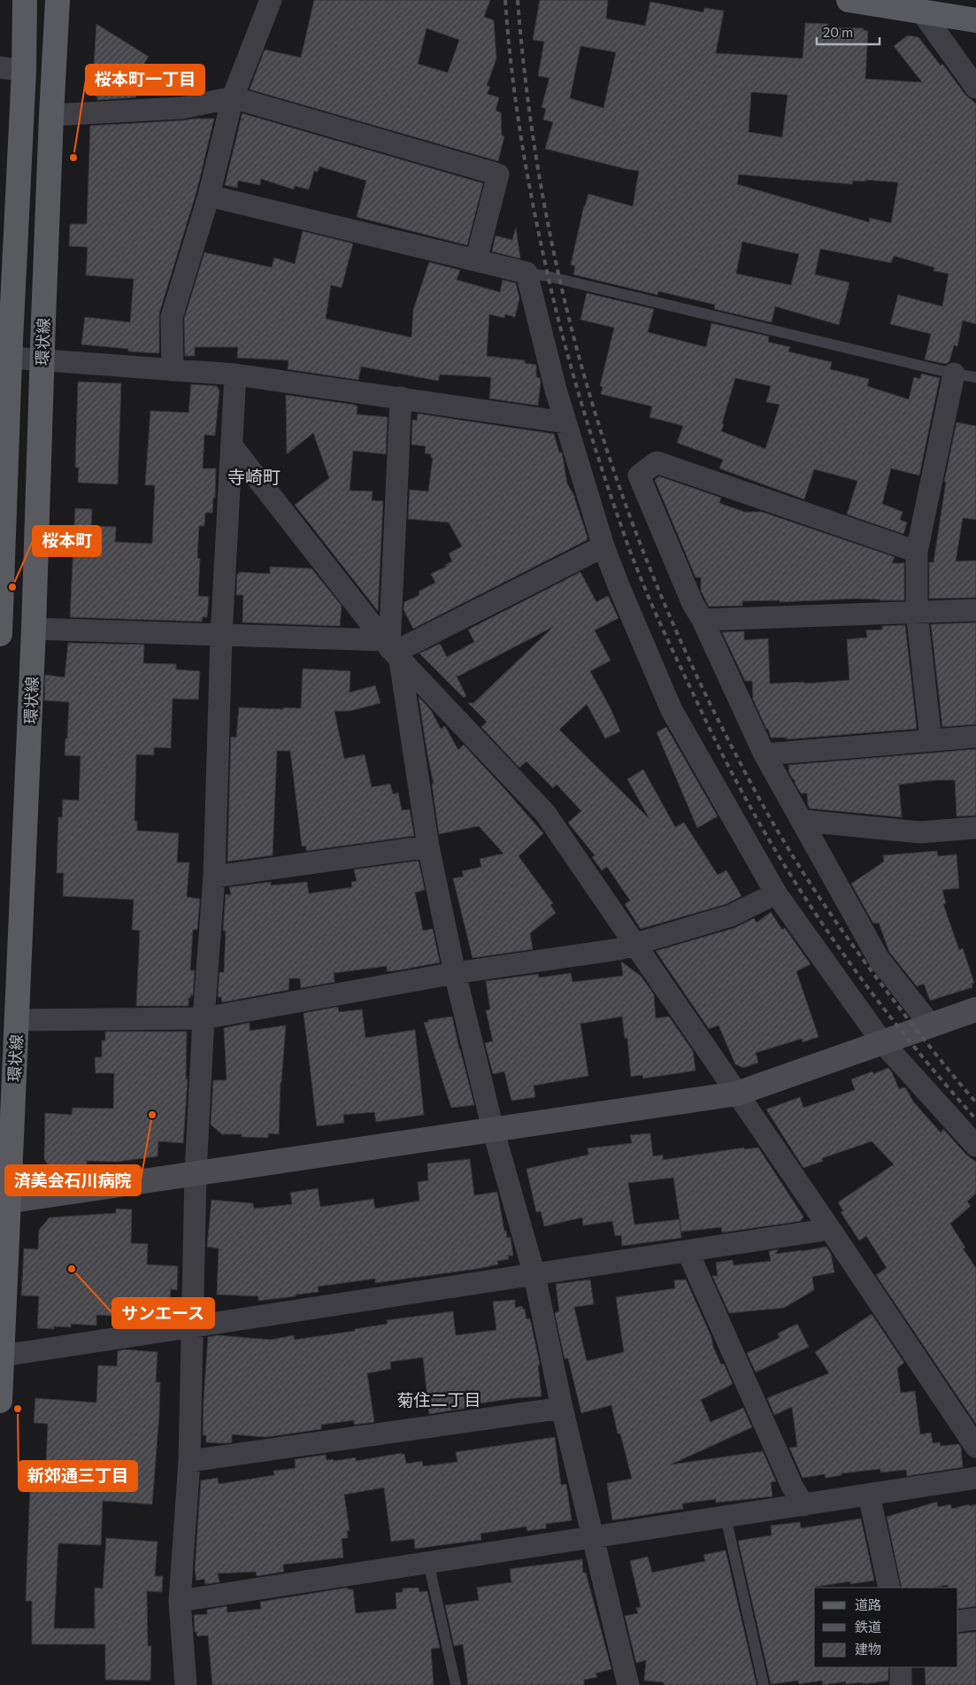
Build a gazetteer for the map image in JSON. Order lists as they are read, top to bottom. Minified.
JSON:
{"streets":{"main road":["環状線"]},"districts":["寺崎町","菊住二丁目"],"places":["桜本町一丁目","桜本町","済美会石川病院","サンエース","新郊通三丁目"],"legend":["道路","鉄道","建物"],"scale_bar":"20 m"}
